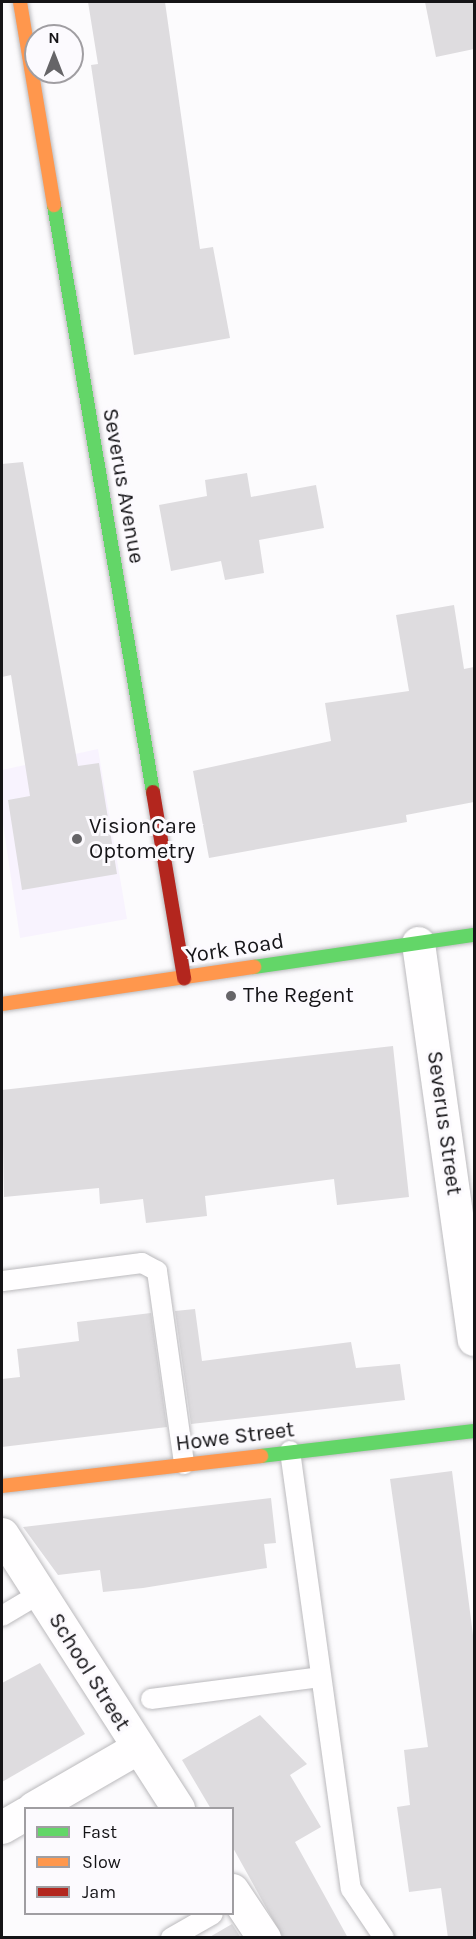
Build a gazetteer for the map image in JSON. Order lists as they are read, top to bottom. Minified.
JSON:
{"streets":{"street":["Severus Avenue","York Road","Severus Street","Howe Street","School Street"]},"crossings":[["Severus Avenue","York Road"],["York Road","Severus Street"]],"places":["VisionCare Optometry","The Regent"],"legend":["Fast","Slow","Jam"],"north":"top"}
